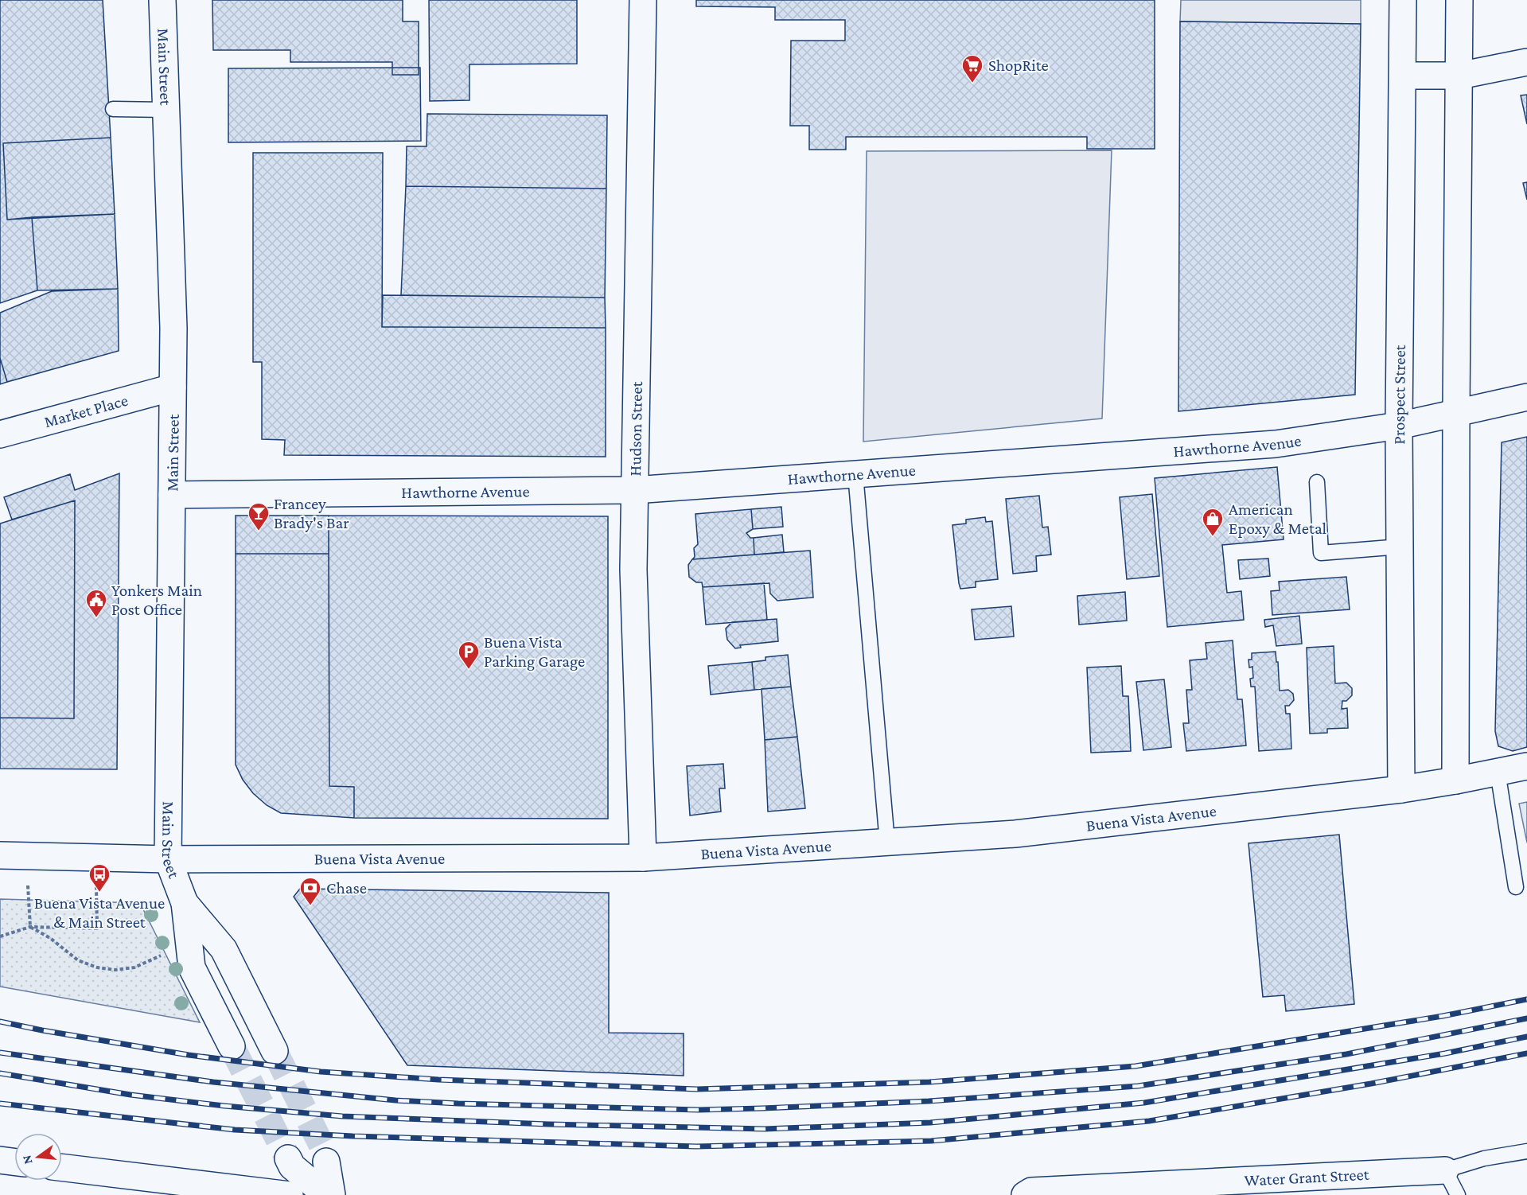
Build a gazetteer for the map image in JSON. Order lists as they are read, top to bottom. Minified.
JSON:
{"streets":{"street":["Main Street","Prospect Street","Market Place","Hudson Street","Hawthorne Avenue","Buena Vista Avenue","Water Grant Street"]},"crossings":[["Main Street","Market Place"],["Main Street","Hawthorne Avenue"],["Main Street","Buena Vista Avenue"],["Prospect Street","Hawthorne Avenue"],["Prospect Street","Buena Vista Avenue"],["Hudson Street","Hawthorne Avenue"],["Hudson Street","Buena Vista Avenue"]],"places":{"supermarket":["ShopRite"],"bar":["Francey Brady's Bar"],"shop":["American Epoxy & Metal"],"public building":["Yonkers Main Post Office"],"parking":["Buena Vista Parking Garage"],"bus stop":["Buena Vista Avenue & Main Street"],"bank":["Chase"]},"north":"left"}
